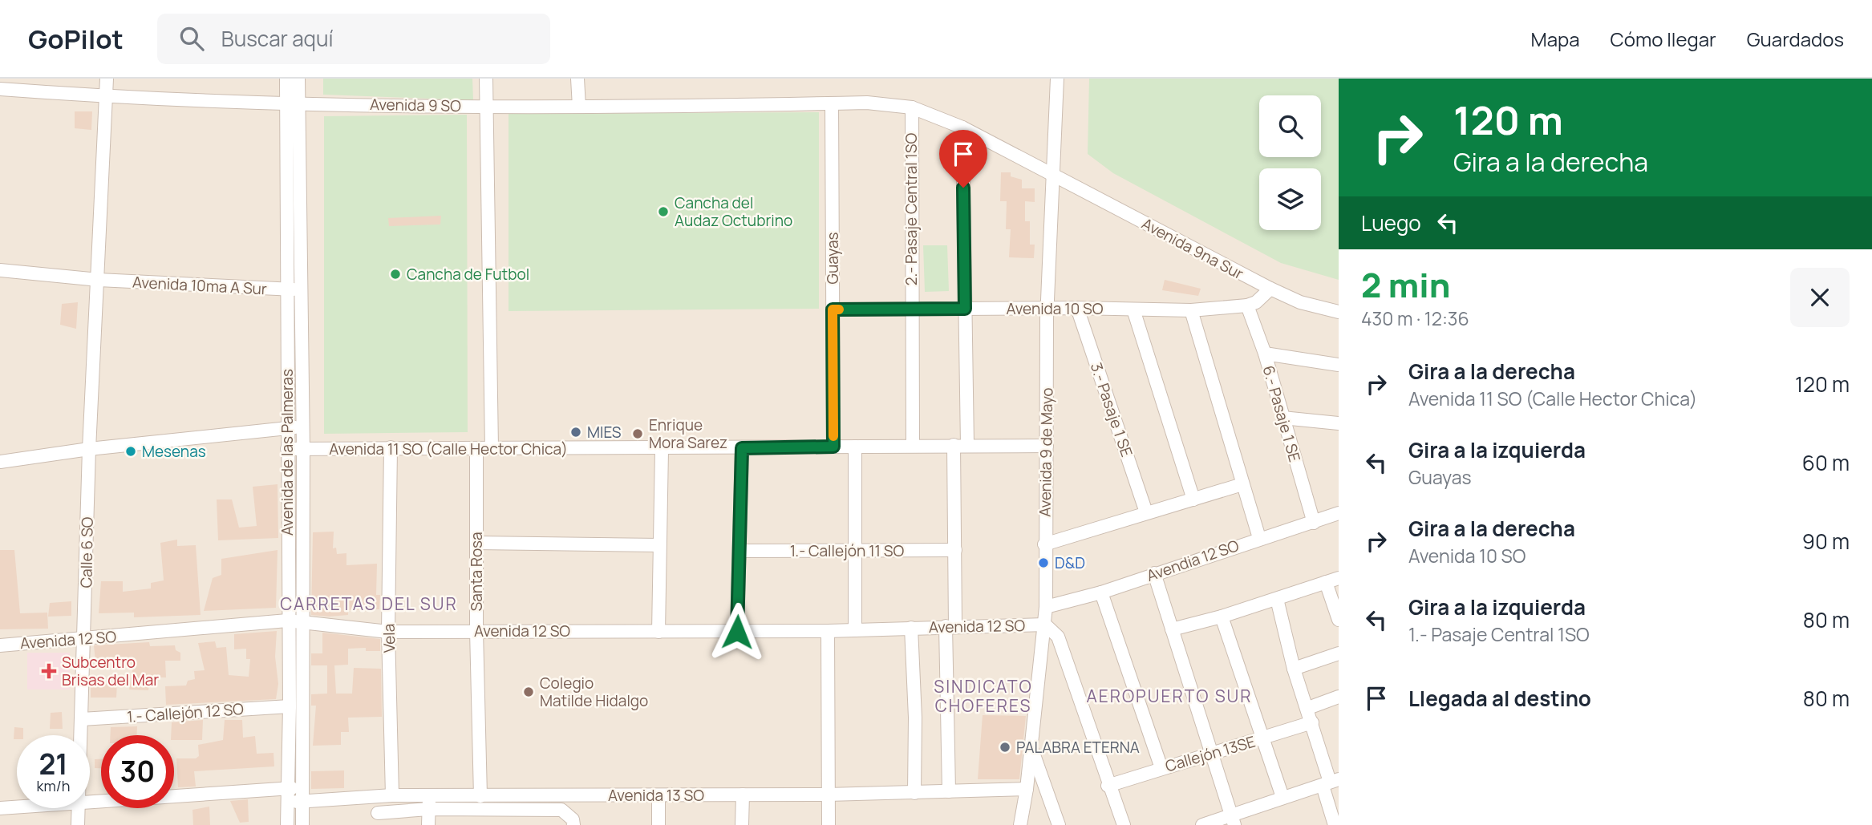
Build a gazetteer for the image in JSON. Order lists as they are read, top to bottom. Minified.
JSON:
{"streets":{"street":["Avenida 9 SO","2.- Pasaje Central 1SO","Avenida 9na Sur","Guayas","Avenida 10ma A Sur","Avenida 10 SO","3.- Pasaje 1 SE","6.- Pasaje 1 SE","Avenida 11 SO (Calle Hector Chica)","Avenida de las Palmeras","Avenida 9 de Mayo","1.- Callejón 11 SO","Calle 6 SO","Avendia 12 SO","Santa Rosa","Avenida 12 SO","Vela","1.- Callejón 12 SO","Callejón 13SE","Avenida 13 SO"]},"crossings":[["Avenida 9 SO","2.- Pasaje Central 1SO"],["Avenida 9 SO","Avenida 9na Sur"],["Avenida 9 SO","Guayas"],["Avenida 9 SO","Avenida de las Palmeras"],["Avenida 9 SO","Calle 6 SO"],["2.- Pasaje Central 1SO","Avenida 10 SO"],["2.- Pasaje Central 1SO","Avenida 11 SO (Calle Hector Chica)"],["Avenida 9na Sur","Avenida 9 de Mayo"],["Guayas","Avenida 10 SO"],["Guayas","Avenida 11 SO (Calle Hector Chica)"],["Avenida 10ma A Sur","Avenida de las Palmeras"],["Avenida 10ma A Sur","Calle 6 SO"],["Avenida 10 SO","3.- Pasaje 1 SE"],["Avenida 10 SO","6.- Pasaje 1 SE"],["Avenida 10 SO","Avenida 9 de Mayo"],["6.- Pasaje 1 SE","Avendia 12 SO"],["Avenida 11 SO (Calle Hector Chica)","Avenida de las Palmeras"],["Avenida 11 SO (Calle Hector Chica)","Avenida 9 de Mayo"],["Avenida 11 SO (Calle Hector Chica)","Santa Rosa"],["Avenida 11 SO (Calle Hector Chica)","Vela"],["Avenida de las Palmeras","Avenida 12 SO"],["Avenida de las Palmeras","1.- Callejón 12 SO"],["Avenida de las Palmeras","Avenida 13 SO"],["Avenida 9 de Mayo","Avendia 12 SO"],["Avenida 9 de Mayo","Avenida 12 SO"],["Avenida 9 de Mayo","Avenida 13 SO"],["Calle 6 SO","Avenida 12 SO"],["Calle 6 SO","1.- Callejón 12 SO"],["Santa Rosa","Avenida 12 SO"],["Santa Rosa","Avenida 13 SO"],["Avenida 12 SO","Vela"],["Vela","Avenida 13 SO"]],"districts":["CARRETAS DEL SUR","SINDICATO CHOFERES","AEROPUERTO SUR"],"places":{"other":["Cancha del Audaz Octubrino","Cancha de Futbol","MIES","Enrique Mora Sarez","Mesenas","D&D","Colegio Matilde Hidalgo","PALABRA ETERNA"],"health":["Subcentro Brisas del Mar"]},"page":{"header":"GoPilot","search":"Buscar aquí","nav":["Mapa","Cómo llegar","Guardados"],"turn":["120 m","Gira a la derecha"],"then":"Luego","heading":["2 min","430 m · 12:36"],"list":[{"name":"Gira a la derecha","note":"Avenida 11 SO (Calle Hector Chica)","value":"120 m"},{"name":"Gira a la izquierda","note":"Guayas","value":"60 m"},{"name":"Gira a la derecha","note":"Avenida 10 SO","value":"90 m"},{"name":"Gira a la izquierda","note":"1.- Pasaje Central 1SO","value":"80 m"},{"name":"Llegada al destino","value":"80 m"}],"speed":"21 km/h","limit":"30"}}
